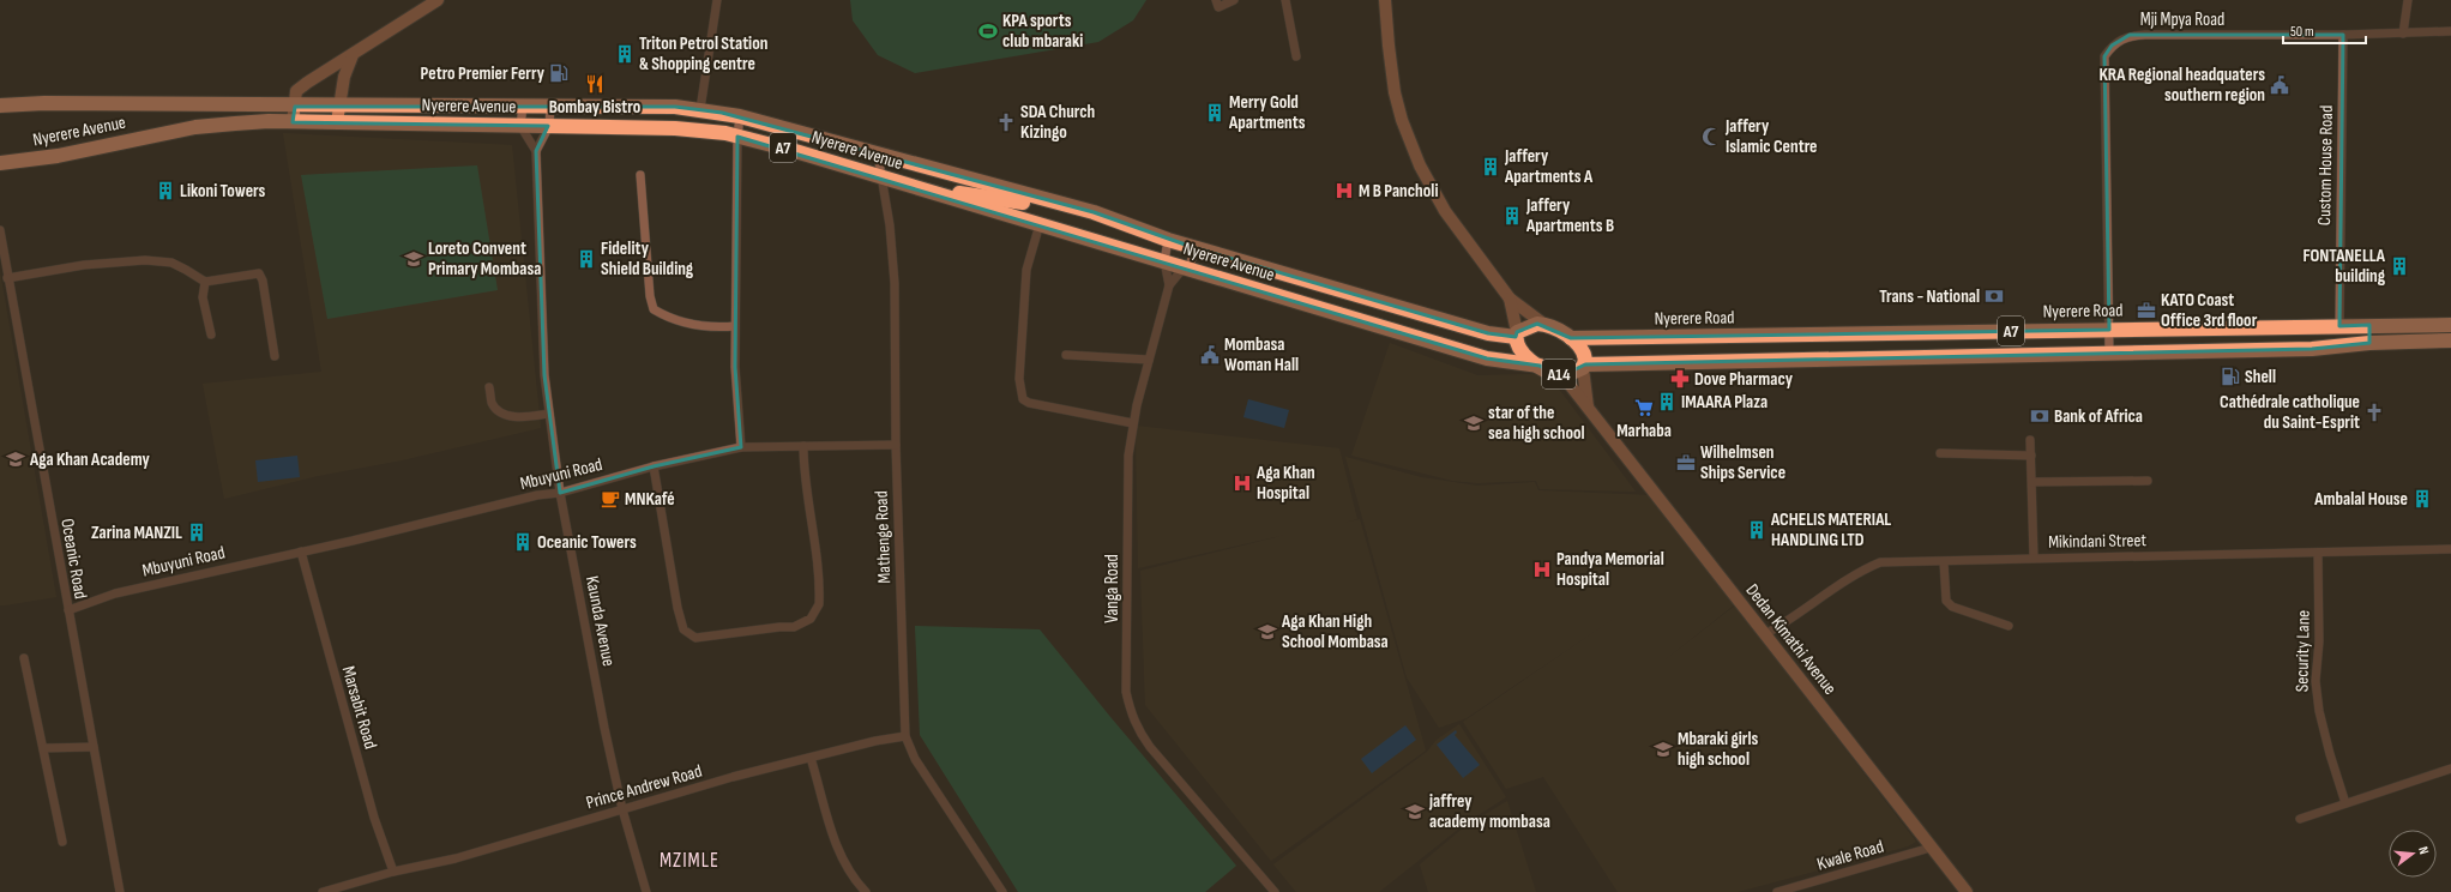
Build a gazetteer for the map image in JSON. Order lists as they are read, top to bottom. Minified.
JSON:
{"streets":{"highway":["Nyerere Avenue","A7","Nyerere Road","A14"],"street":["Mji Mpya Road","Custom House Road","Mbuyuni Road","Mathenge Road","Mikindani Street","Oceanic Road","Vanga Road","Kaunda Avenue","Dedan Kimathi Avenue","Security Lane","Marsabit Road","Prince Andrew Road","Kwale Road"]},"crossings":[["Mji Mpya Road","A7"],["Mji Mpya Road","Custom House Road"],["Mji Mpya Road","Nyerere Road"],["Nyerere Avenue","A14"],["Nyerere Avenue","Mathenge Road"],["Nyerere Avenue","Vanga Road"],["Nyerere Avenue","Kaunda Avenue"],["A7","A14"],["A7","Dedan Kimathi Avenue"],["Custom House Road","Nyerere Road"],["Nyerere Road","A14"],["A14","Dedan Kimathi Avenue"],["Mbuyuni Road","Mathenge Road"],["Mbuyuni Road","Oceanic Road"],["Mbuyuni Road","Kaunda Avenue"],["Mbuyuni Road","Marsabit Road"],["Mathenge Road","Prince Andrew Road"],["Mikindani Street","Dedan Kimathi Avenue"],["Mikindani Street","Security Lane"],["Kaunda Avenue","Prince Andrew Road"],["Dedan Kimathi Avenue","Kwale Road"],["Marsabit Road","Prince Andrew Road"]],"districts":["MZIMLE"],"places":{"sports":["KPA sports club mbaraki"],"building":["Triton Petrol Station & Shopping centre","Merry Gold Apartments","Jaffery Apartments A","Likoni Towers","Jaffery Apartments B","Fidelity Shield Building","FONTANELLA building","IMAARA Plaza","Ambalal House","ACHELIS MATERIAL HANDLING LTD","Zarina MANZIL","Oceanic Towers"],"fuel station":["Petro Premier Ferry","Shell"],"restaurant":["Bombay Bistro"],"public building":["KRA Regional headquaters southern region","Mombasa Woman Hall"],"church":["SDA Church Kizingo","Cathédrale catholique du Saint-Esprit"],"mosque":["Jaffery Islamic Centre"],"hospital":["M B Pancholi","Aga Khan Hospital","Pandya Memorial Hospital"],"school or university":["Loreto Convent Primary Mombasa","star of the sea high school","Aga Khan Academy","Aga Khan High School Mombasa","Mbaraki girls high school","jaffrey academy mombasa"],"bank":["Trans - National","Bank of Africa"],"office":["KATO Coast Office 3rd floor","Wilhelmsen Ships Service"],"pharmacy":["Dove Pharmacy"],"supermarket":["Marhaba"],"cafe":["MNKafé"]},"scale_bar":"50 m","north":"right"}
